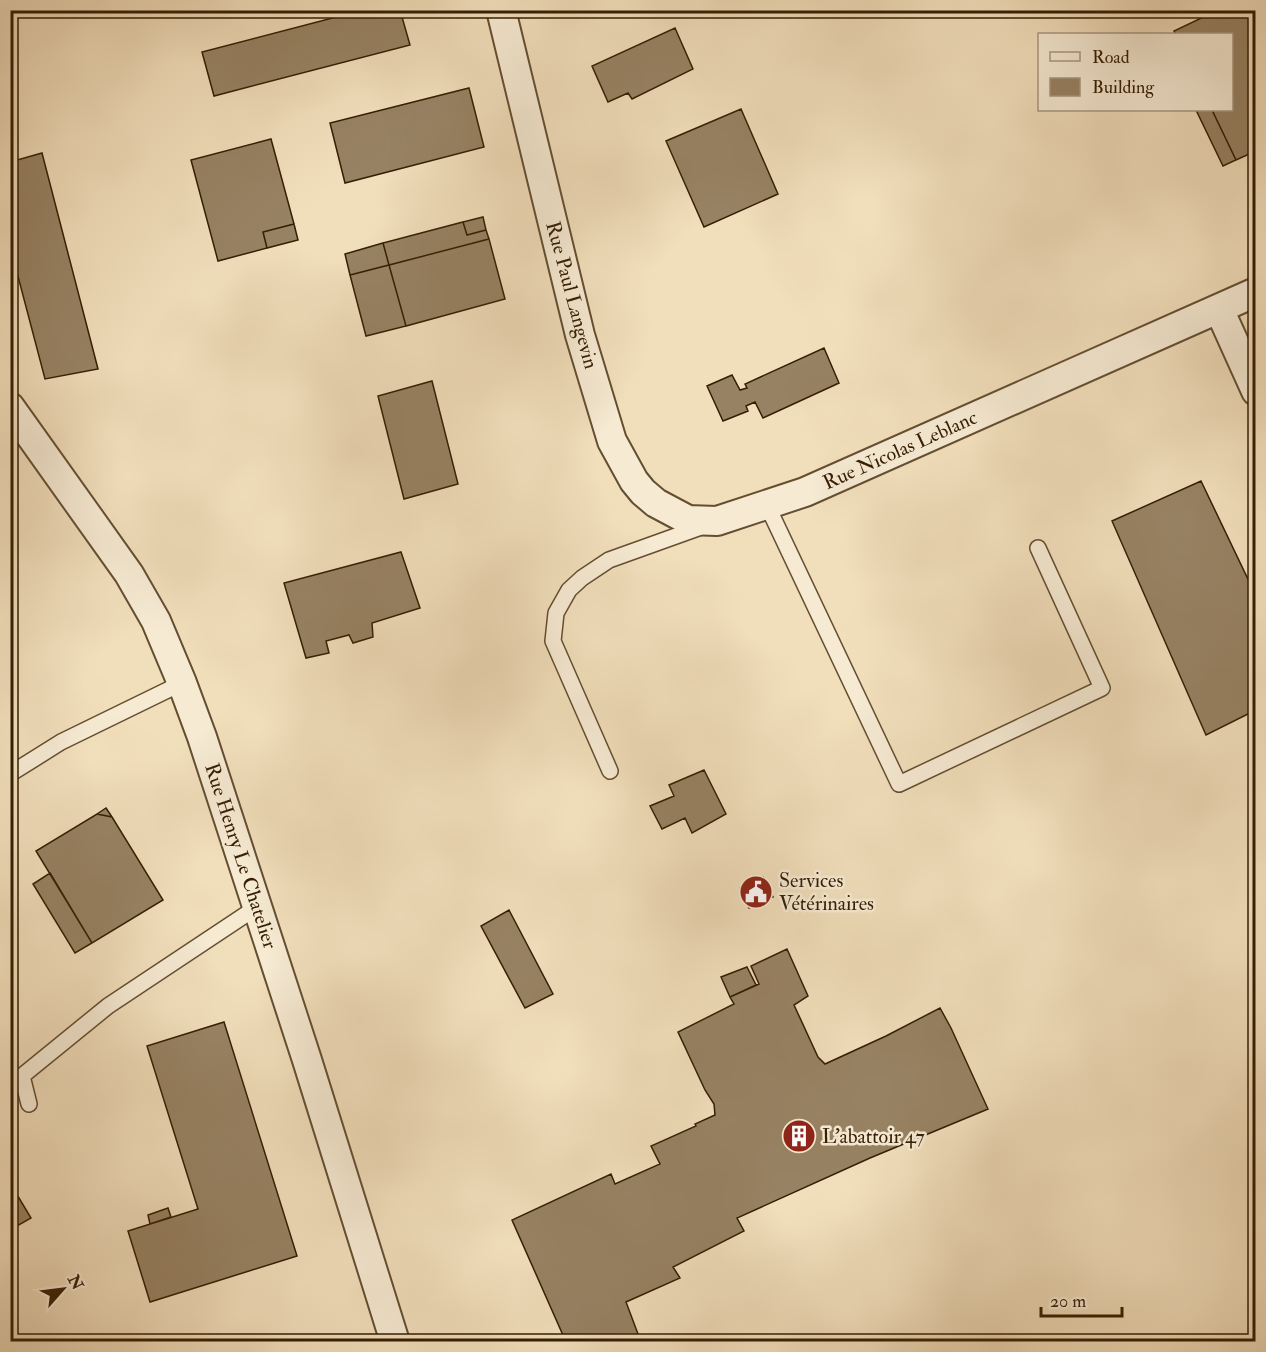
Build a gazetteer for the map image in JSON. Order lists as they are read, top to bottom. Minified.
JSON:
{"streets":{"street":["Rue Paul Langevin","Rue Nicolas Leblanc","Rue Henry Le Chatelier"]},"crossings":[["Rue Paul Langevin","Rue Nicolas Leblanc"]],"places":{"public building":["Services Vétérinaires"],"building":["L'abattoir 47"]},"legend":["Road","Building"],"scale_bar":"20 m","north":"top right"}
